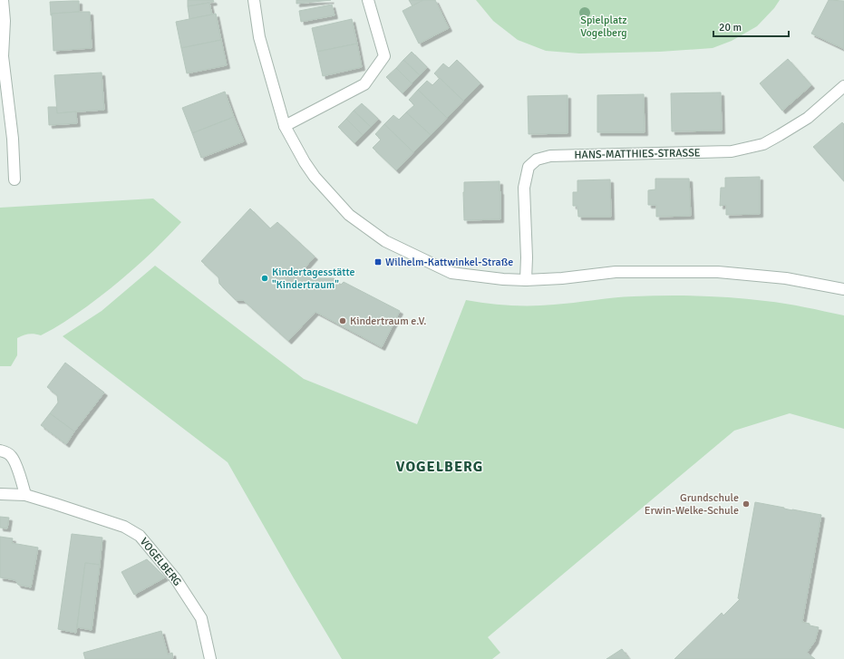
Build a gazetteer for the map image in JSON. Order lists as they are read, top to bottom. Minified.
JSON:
{"streets":{"street":["HANS-MATTHIES-STRASSE","VOGELBERG"]},"districts":["VOGELBERG"],"parks":["Spielplatz Vogelberg"],"places":{"transit":["Wilhelm-Kattwinkel-Straße"],"other":["Kindertagesstätte \"Kindertraum\"","Kindertraum e.V.","Grundschule Erwin-Welke-Schule"]},"scale_bar":"20 m"}
